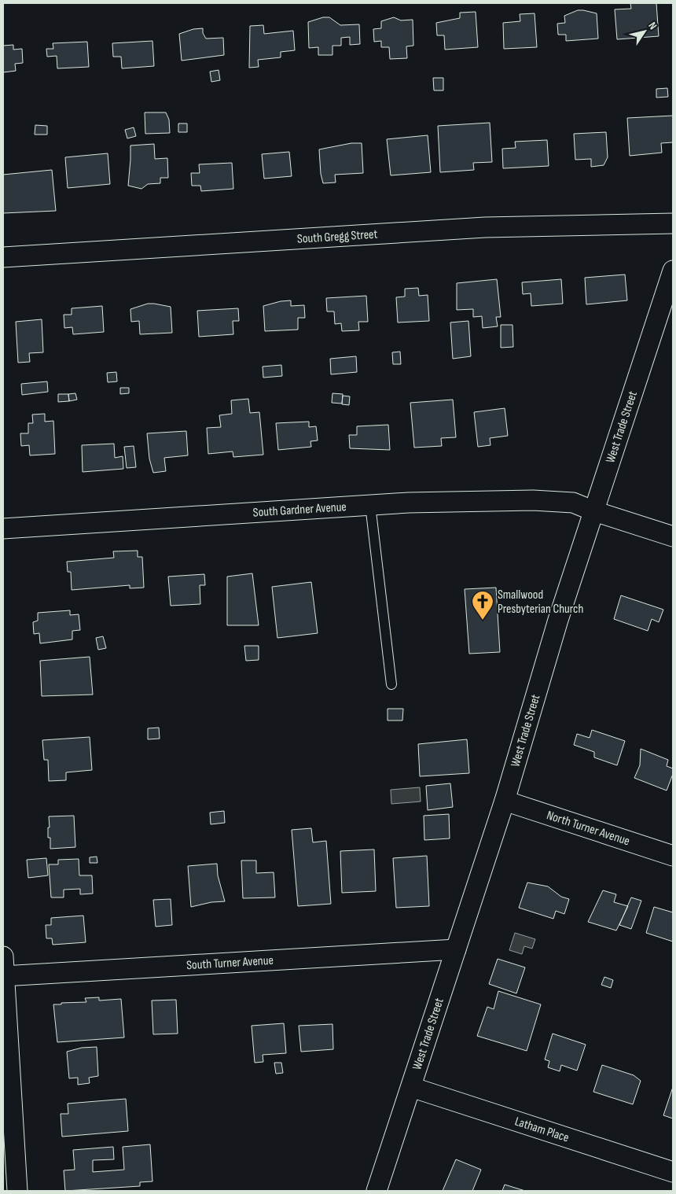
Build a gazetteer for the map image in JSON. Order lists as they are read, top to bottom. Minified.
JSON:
{"streets":{"street":["South Gregg Street","West Trade Street","South Gardner Avenue","North Turner Avenue","South Turner Avenue","Latham Place"]},"crossings":[["West Trade Street","South Gardner Avenue"],["West Trade Street","North Turner Avenue"],["West Trade Street","South Turner Avenue"],["West Trade Street","Latham Place"]],"places":{"church":["Smallwood Presbyterian Church"]},"north":"top right"}
